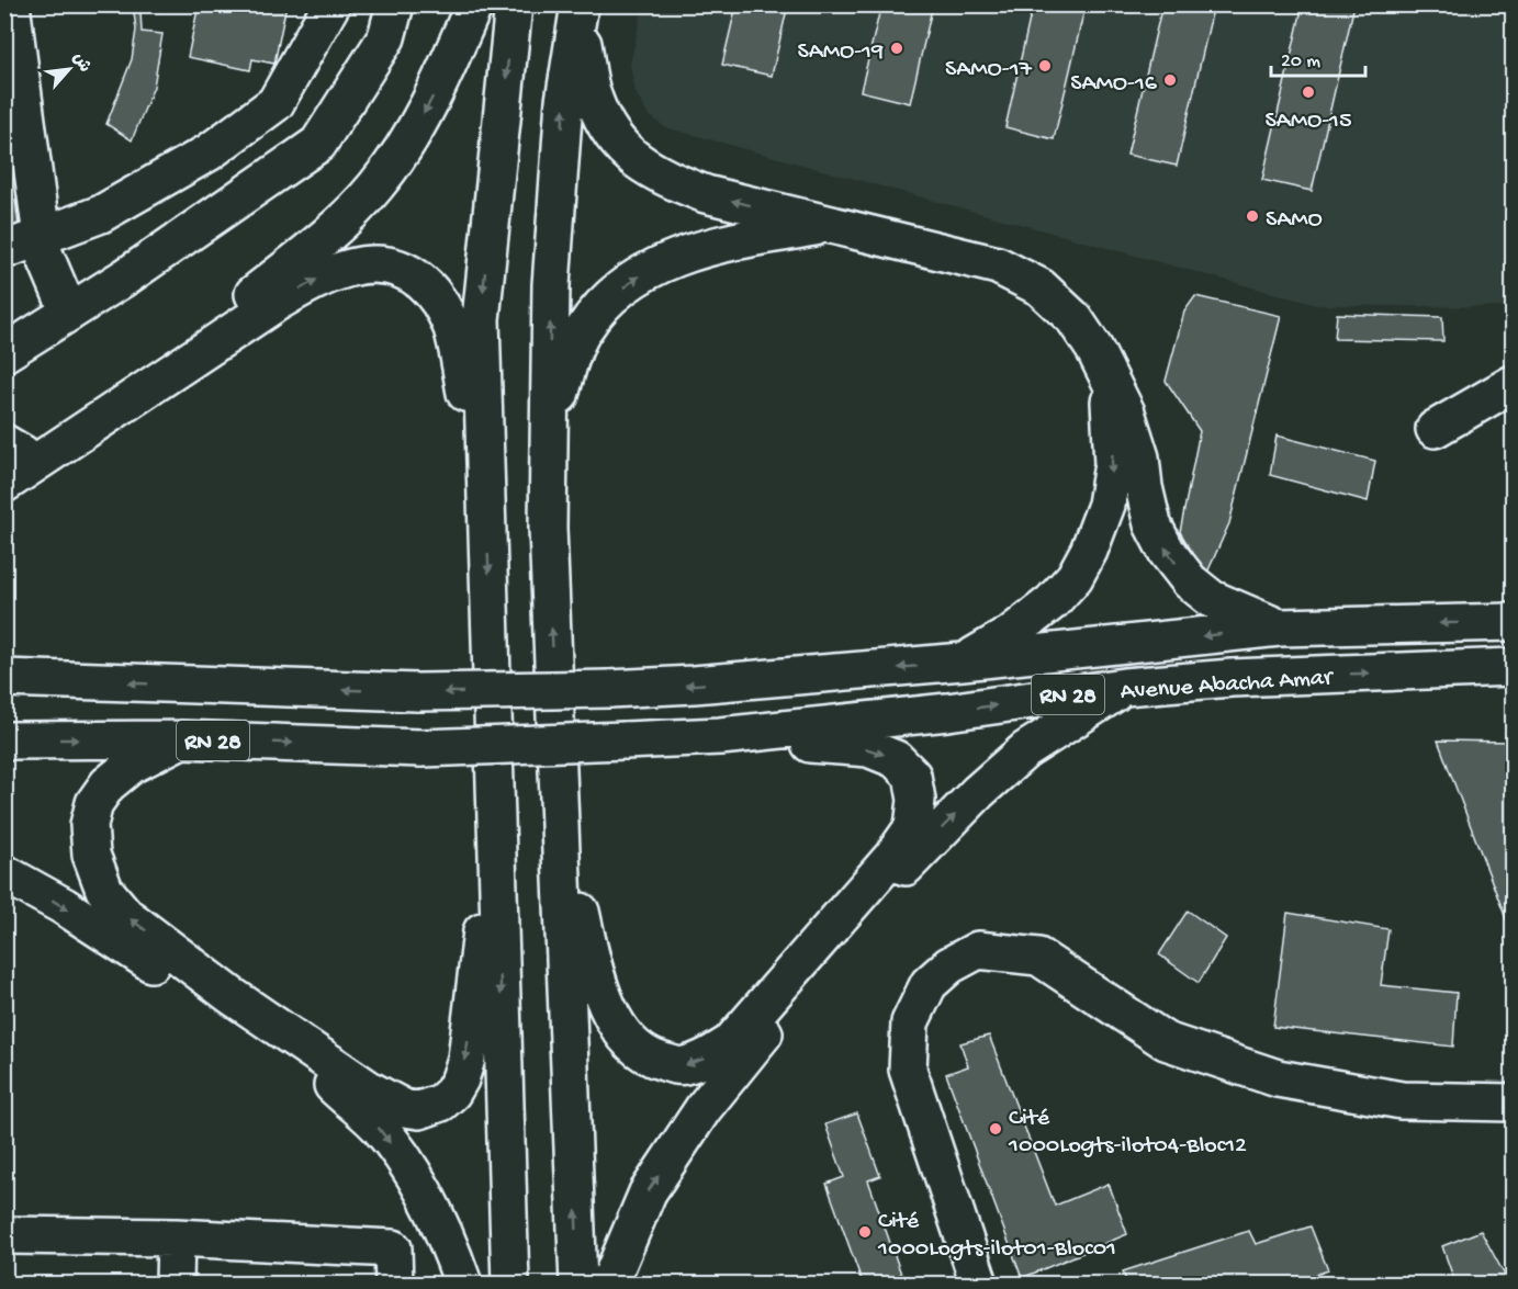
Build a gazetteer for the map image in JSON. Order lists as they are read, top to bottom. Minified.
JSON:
{"streets":{"main road":["Avenue Abacha Amar","RN 28"]},"crossings":[["Avenue Abacha Amar","RN 28"]],"places":["SAMO-19","SAMO-17","SAMO-16","SAMO-15","SAMO","Cité 1000Logts-ilot04-Bloc12","Cité 1000Logts-ilot01-Bloc01"],"scale_bar":"20 m","north":"top right"}
